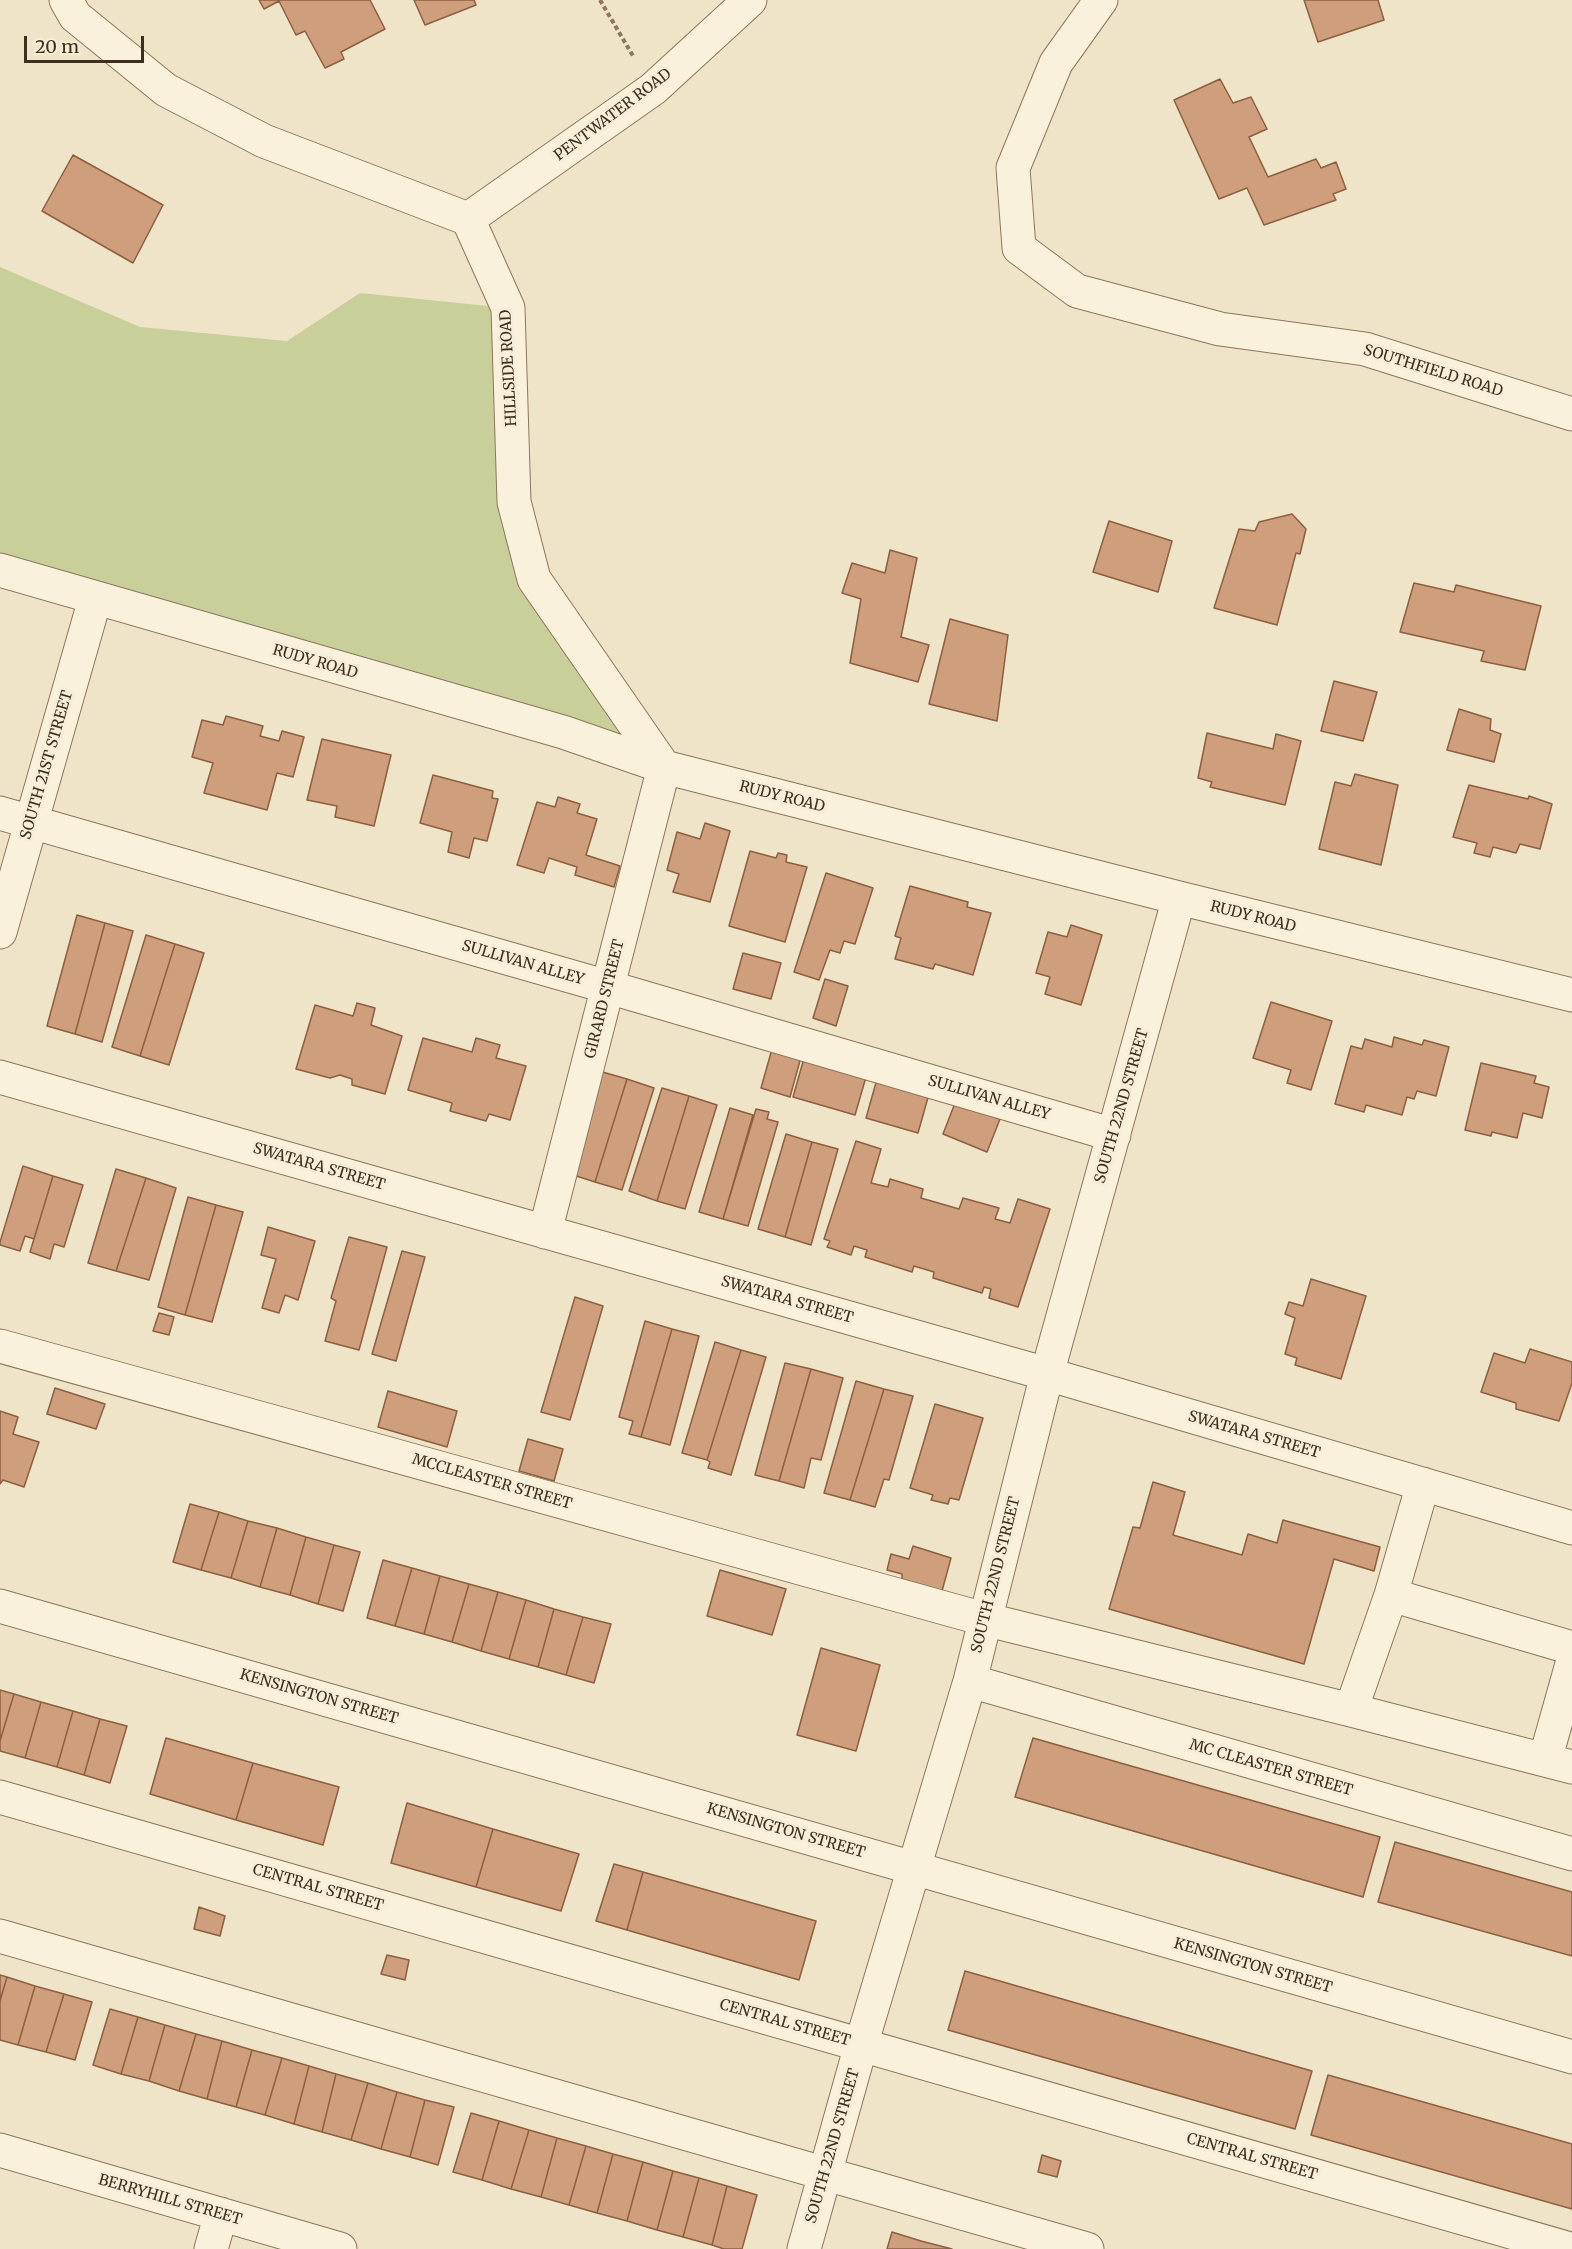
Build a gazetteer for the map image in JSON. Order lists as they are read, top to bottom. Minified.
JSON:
{"streets":{"street":["PENTWATER ROAD","HILLSIDE ROAD","SOUTHFIELD ROAD","RUDY ROAD","SOUTH 21ST STREET","SULLIVAN ALLEY","GIRARD STREET","SOUTH 22ND STREET","SWATARA STREET","MCCLEASTER STREET","KENSINGTON STREET","MC CLEASTER STREET","CENTRAL STREET","BERRYHILL STREET"]},"crossings":[["PENTWATER ROAD","HILLSIDE ROAD"],["HILLSIDE ROAD","RUDY ROAD"],["HILLSIDE ROAD","GIRARD STREET"],["RUDY ROAD","SOUTH 21ST STREET"],["RUDY ROAD","GIRARD STREET"],["RUDY ROAD","SOUTH 22ND STREET"],["SOUTH 21ST STREET","SULLIVAN ALLEY"],["SULLIVAN ALLEY","GIRARD STREET"],["SULLIVAN ALLEY","SOUTH 22ND STREET"],["GIRARD STREET","SWATARA STREET"],["SOUTH 22ND STREET","SWATARA STREET"],["SOUTH 22ND STREET","MCCLEASTER STREET"],["SOUTH 22ND STREET","KENSINGTON STREET"],["SOUTH 22ND STREET","MC CLEASTER STREET"],["SOUTH 22ND STREET","CENTRAL STREET"]],"scale_bar":"20 m"}
